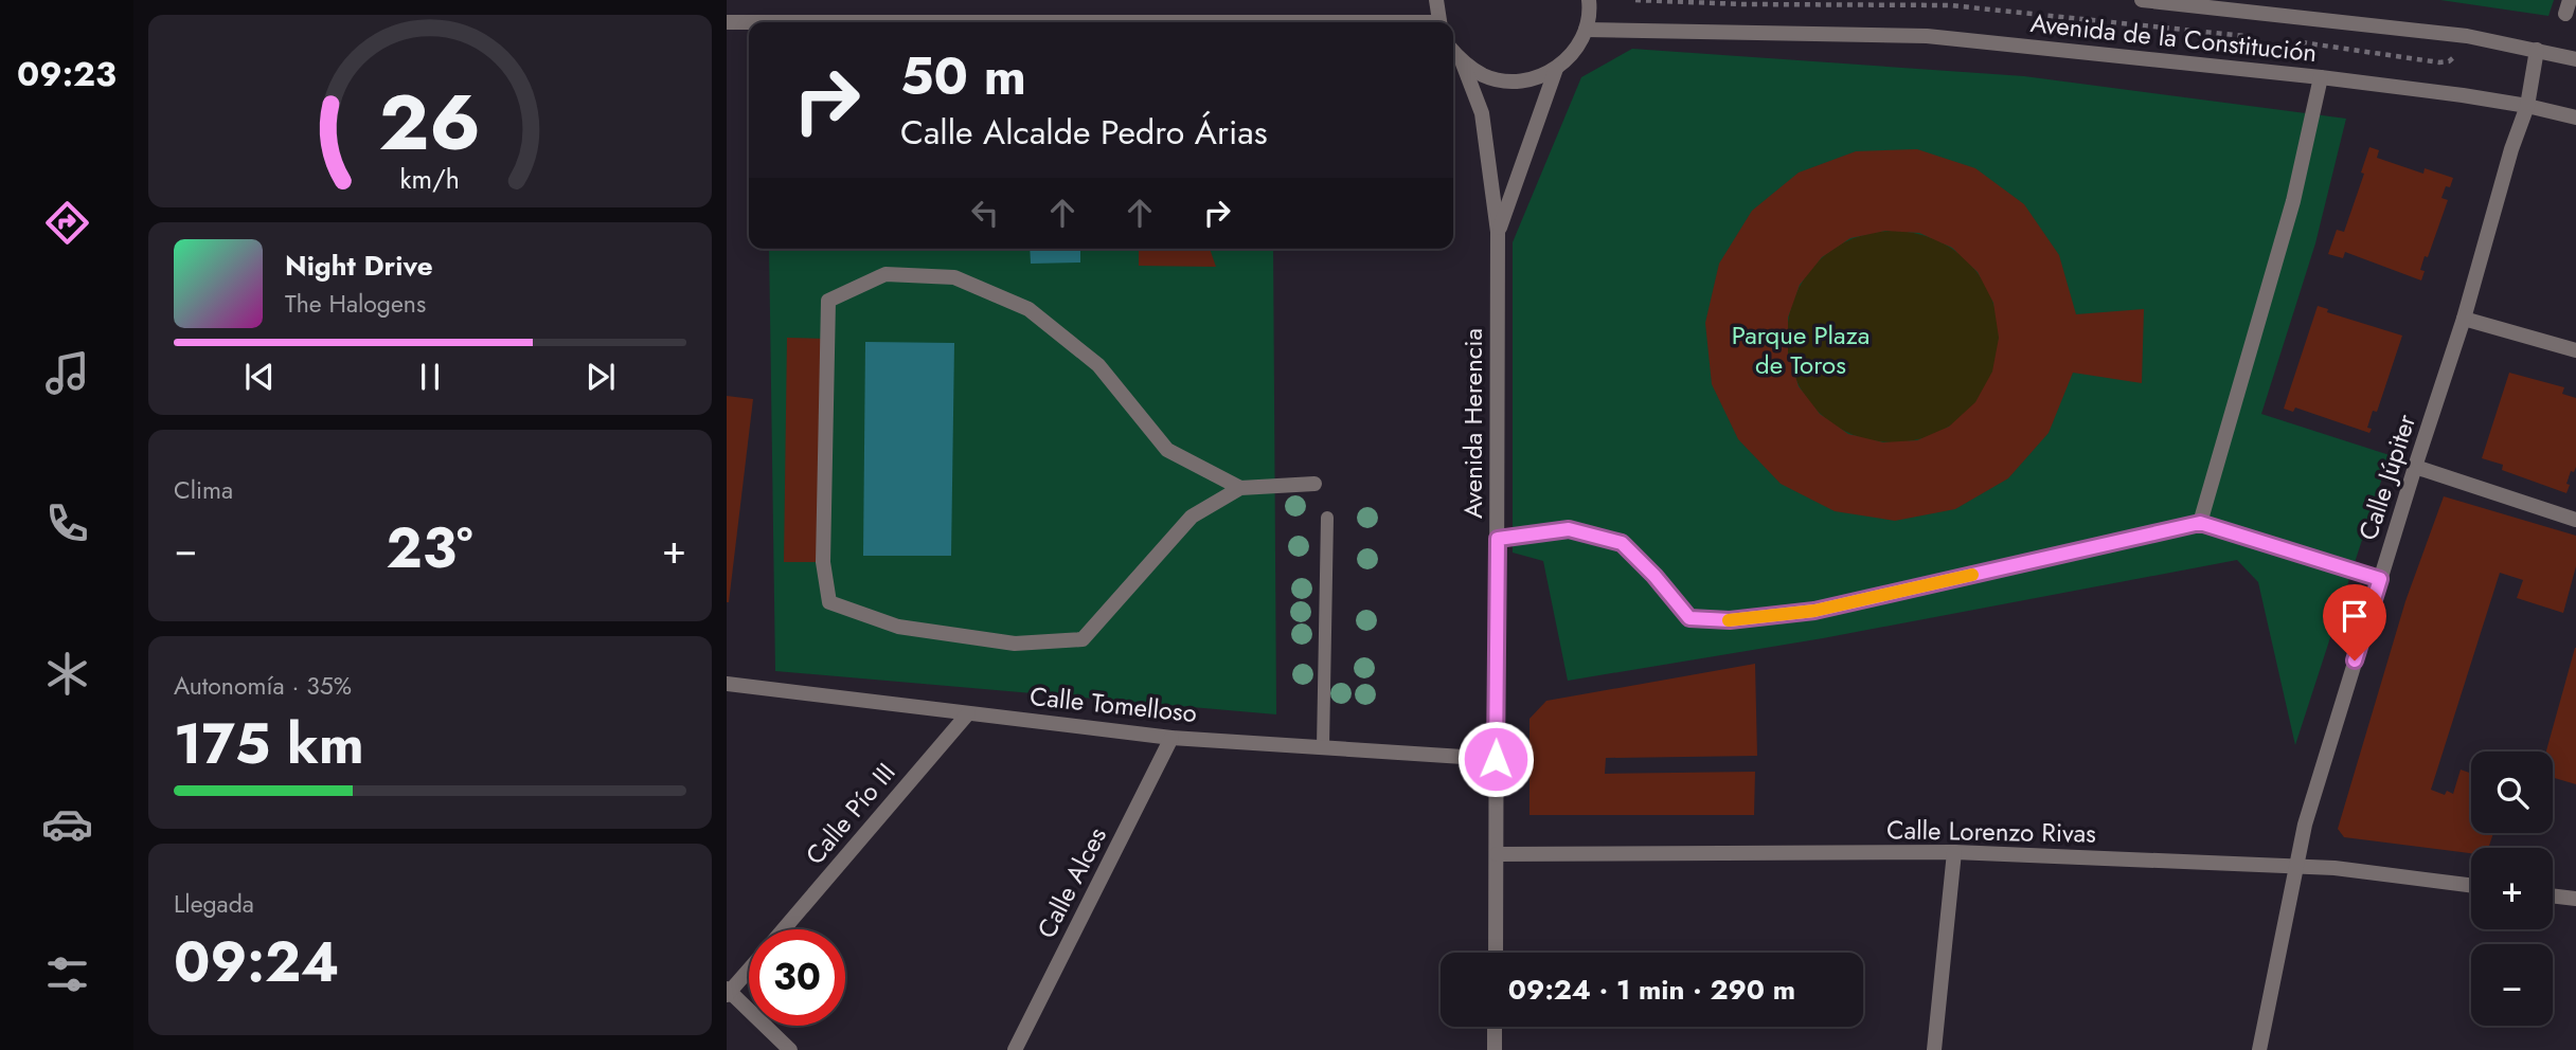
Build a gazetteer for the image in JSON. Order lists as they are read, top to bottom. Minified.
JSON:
{"streets":{"street":["Avenida de la Constitución","Avenida Herencia","Calle Júpiter","Calle Tomelloso","Calle Pío III","Calle Lorenzo Rivas","Calle Alces"]},"crossings":[["Avenida de la Constitución","Calle Júpiter"],["Avenida Herencia","Calle Tomelloso"],["Avenida Herencia","Calle Lorenzo Rivas"],["Calle Júpiter","Calle Lorenzo Rivas"],["Calle Tomelloso","Calle Pío III"],["Calle Tomelloso","Calle Alces"]],"parks":["Parque Plaza de Toros"],"page":{"tabs":"09:23","turn":["50 m","Calle Alcalde Pedro Árias"],"song":["Night Drive","The Halogens"],"tile":["Clima",["Autonomía · 35%","175 km"],["Llegada","09:24"]],"heat":["−","23°","+"],"map_buttons":["+","−"],"limit":"30","trip":"09:24 · 1 min · 290 m","gauge":["26","km/h"]}}
